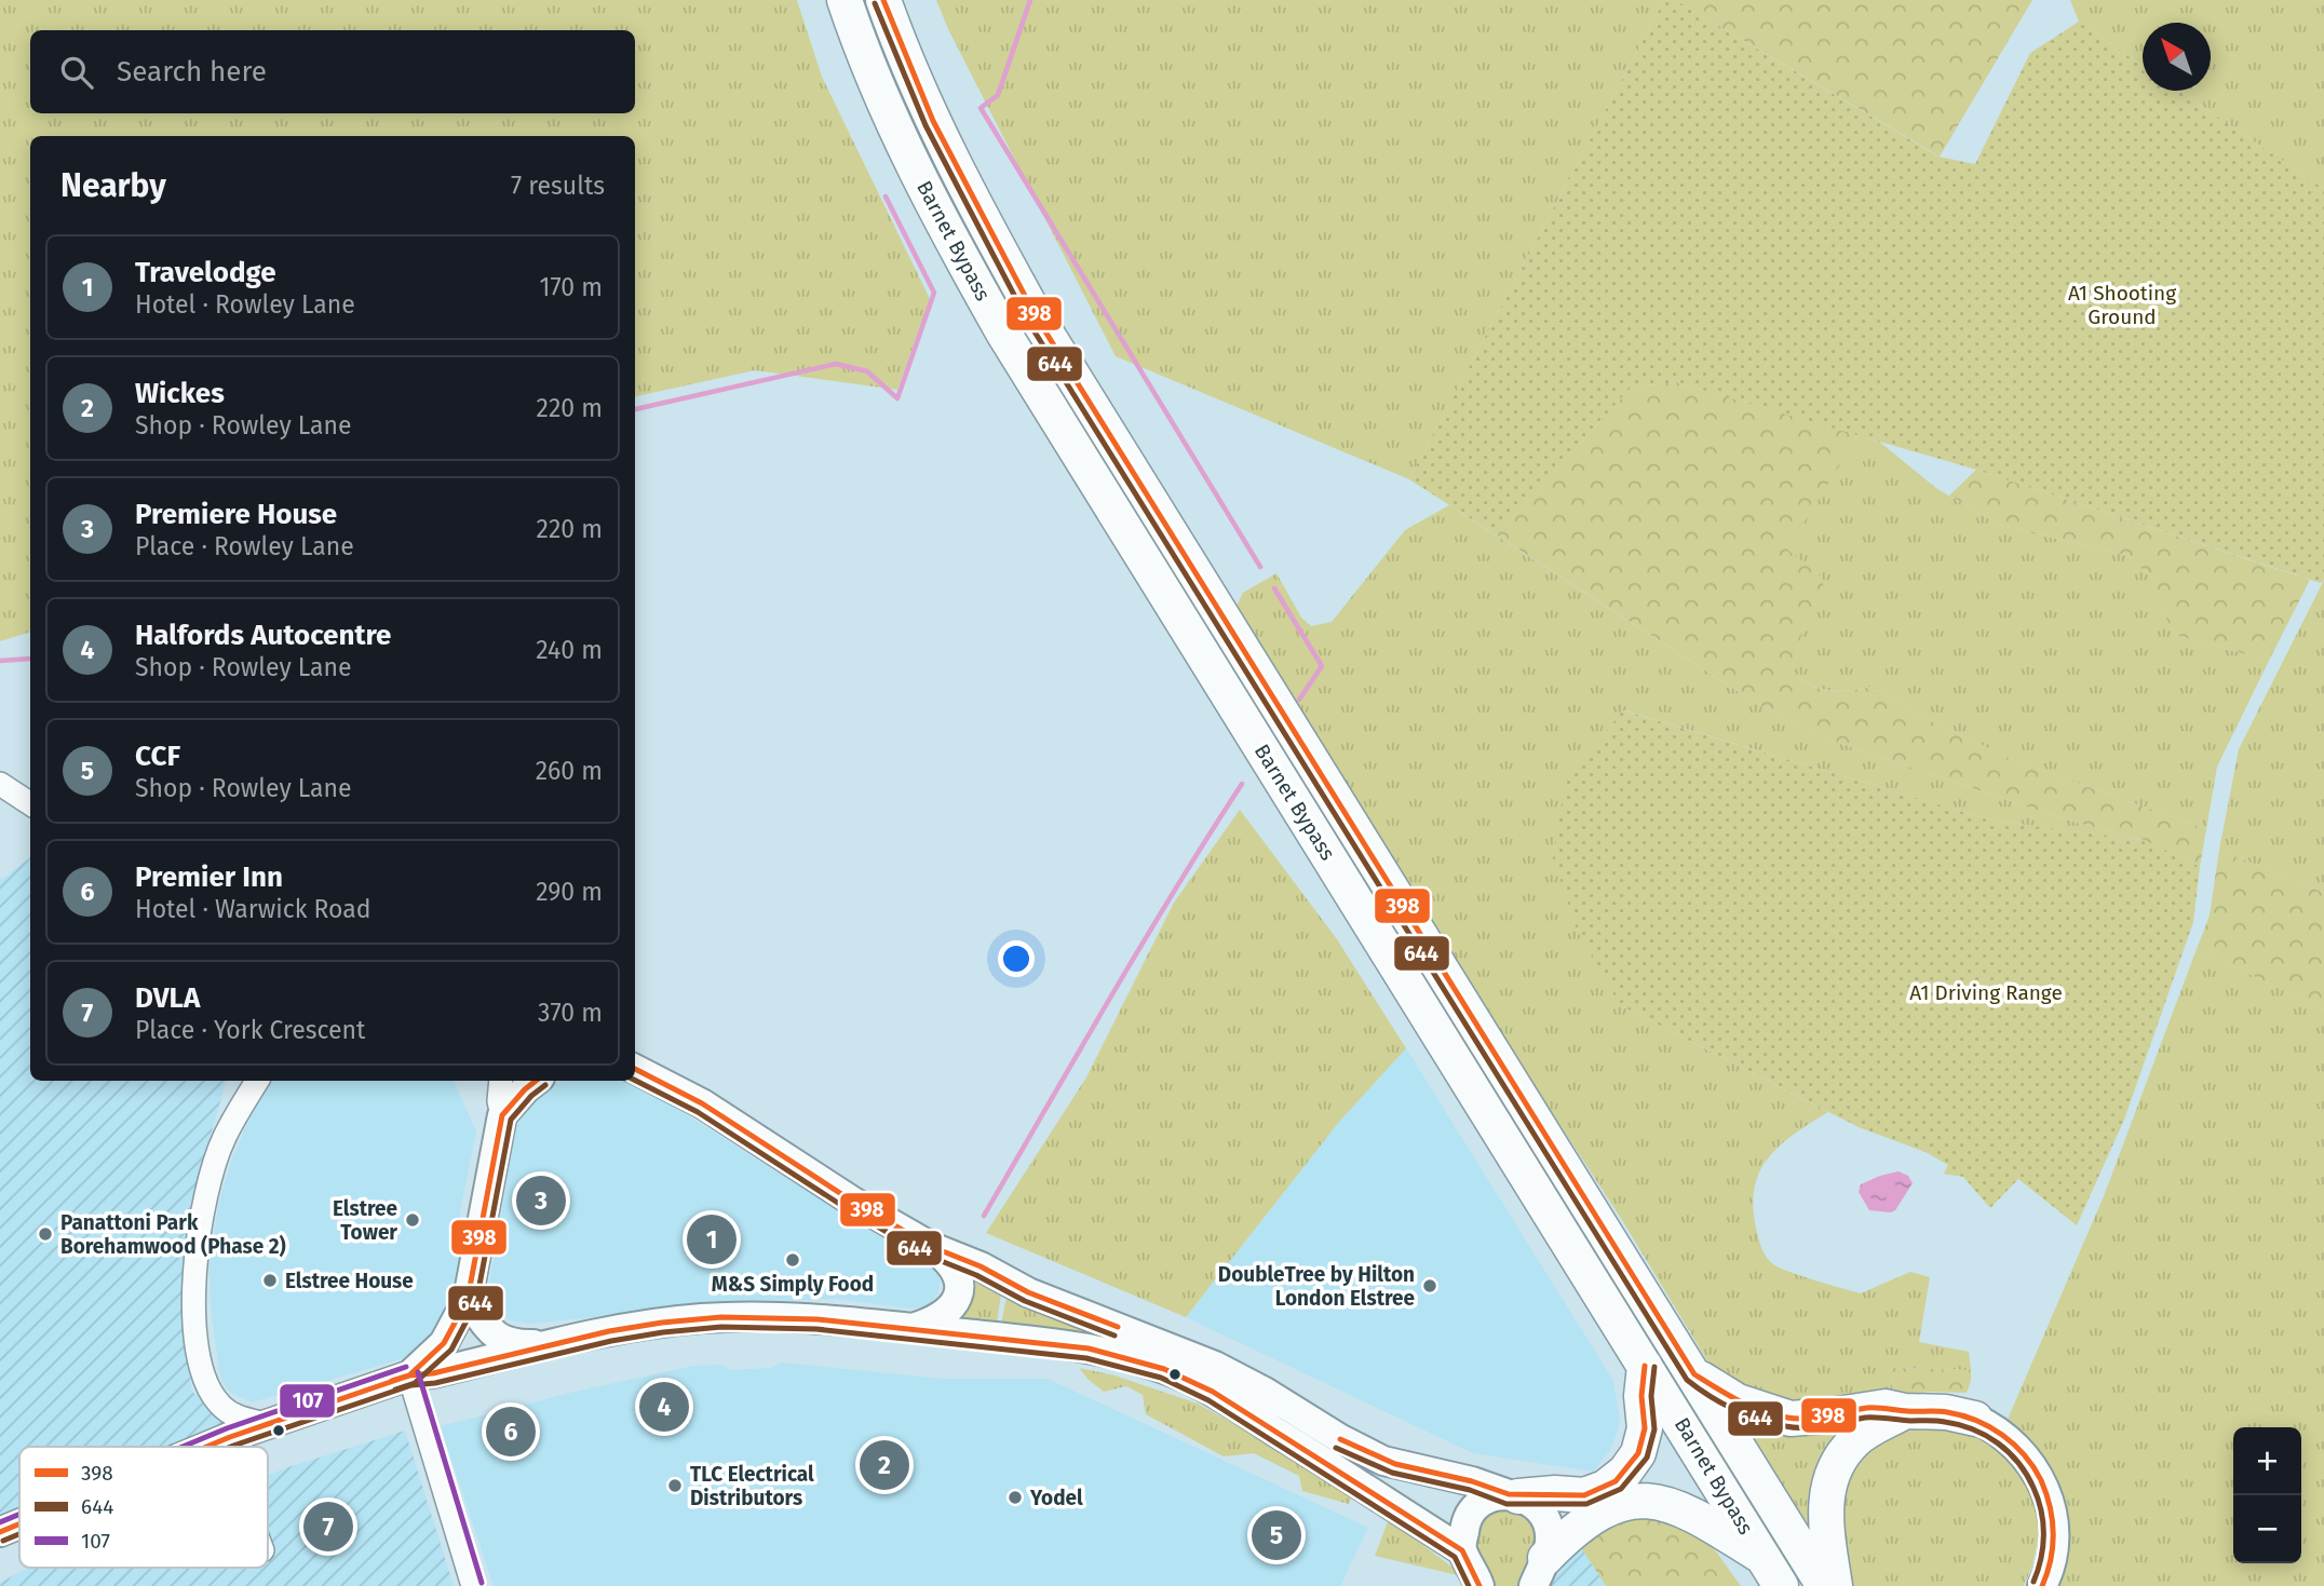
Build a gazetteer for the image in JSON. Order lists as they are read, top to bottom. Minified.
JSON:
{"streets":{"highway":["Barnet Bypass"]},"parks":["A1 Shooting Ground","A1 Driving Range"],"places":["Elstree Tower","Panattoni Park Borehamwood (Phase 2)","M&S Simply Food","Elstree House","DoubleTree by Hilton London Elstree","TLC Electrical Distributors","Yodel"],"lines":["transit line 398","transit line 644","transit line 107"],"legend":["398","644","107"],"north":"top left","page":{"search":"Search here","heading":["Nearby","7 results"],"list":[{"mark":"1","name":"Travelodge","note":"Hotel · Rowley Lane","value":"170 m"},{"mark":"2","name":"Wickes","note":"Shop · Rowley Lane","value":"220 m"},{"mark":"3","name":"Premiere House","note":"Place · Rowley Lane","value":"220 m"},{"mark":"4","name":"Halfords Autocentre","note":"Shop · Rowley Lane","value":"240 m"},{"mark":"5","name":"CCF","note":"Shop · Rowley Lane","value":"260 m"},{"mark":"6","name":"Premier Inn","note":"Hotel · Warwick Road","value":"290 m"},{"mark":"7","name":"DVLA","note":"Place · York Crescent","value":"370 m"}],"pins":["3","1","4","6","2","7","5"],"map_buttons":["+","−"]}}
